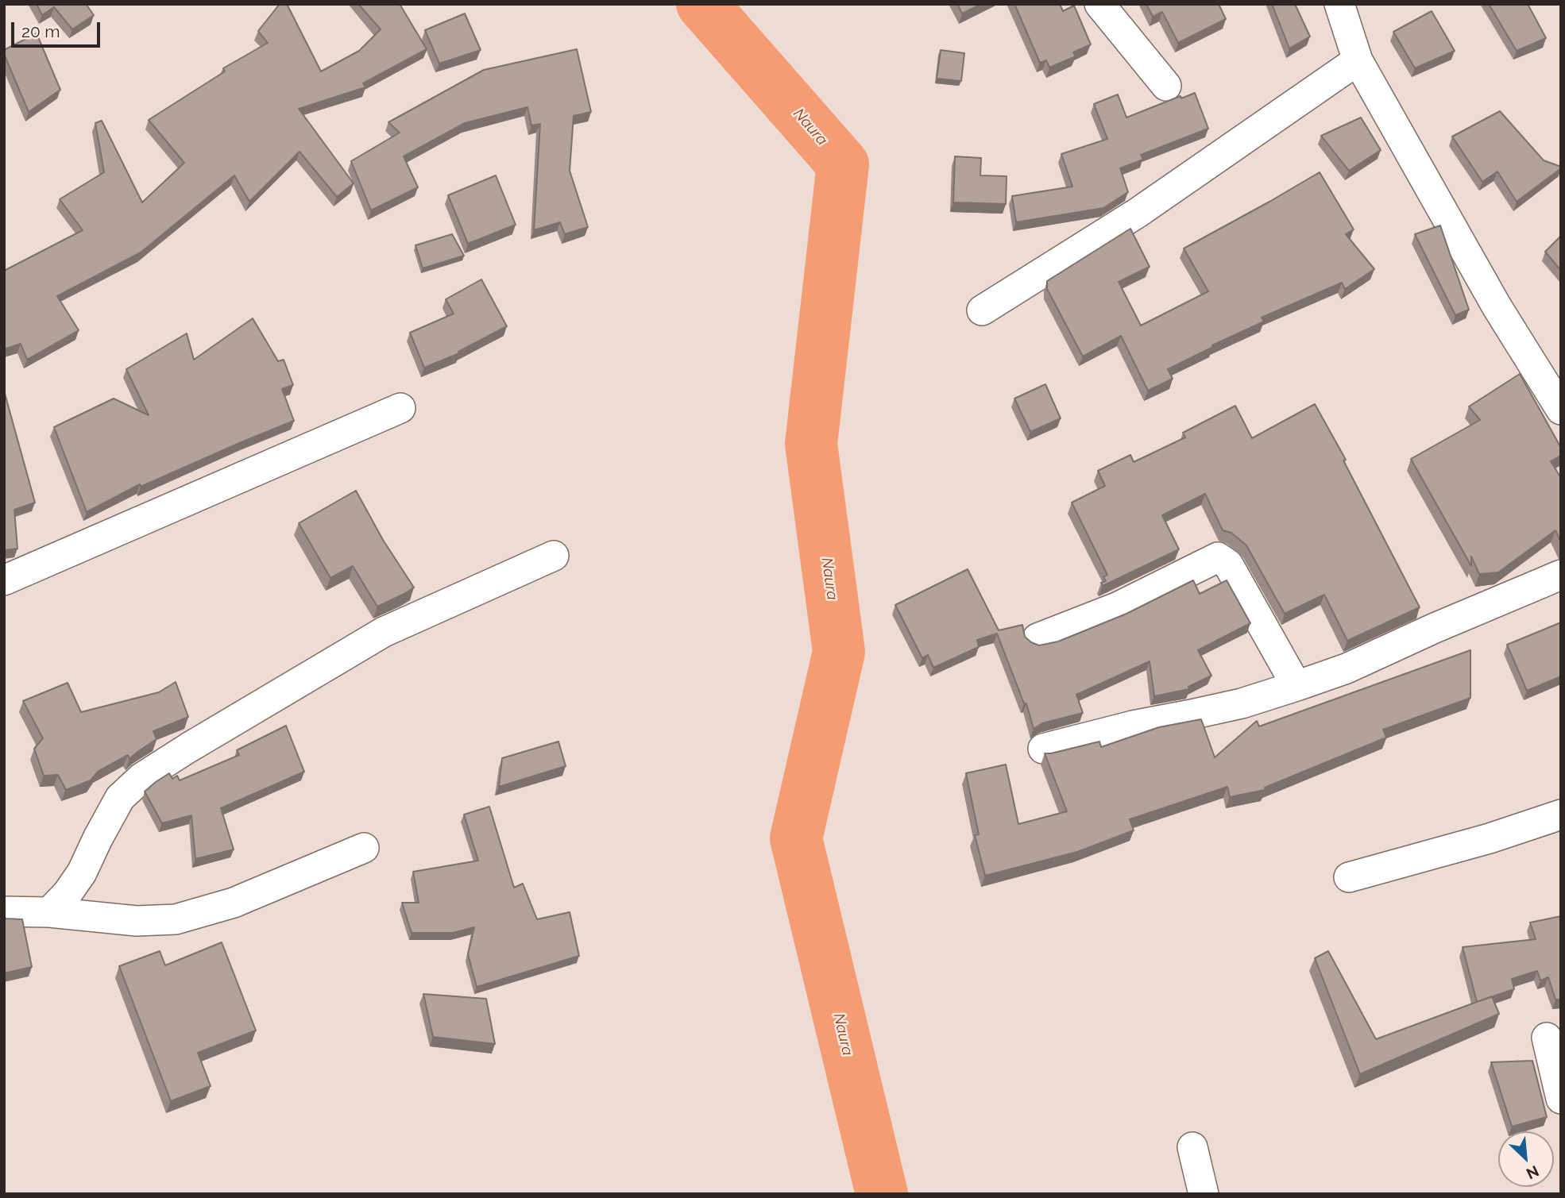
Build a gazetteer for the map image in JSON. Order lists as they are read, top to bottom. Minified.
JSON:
{"water":["Naura"],"scale_bar":"20 m","north":"bottom right"}
